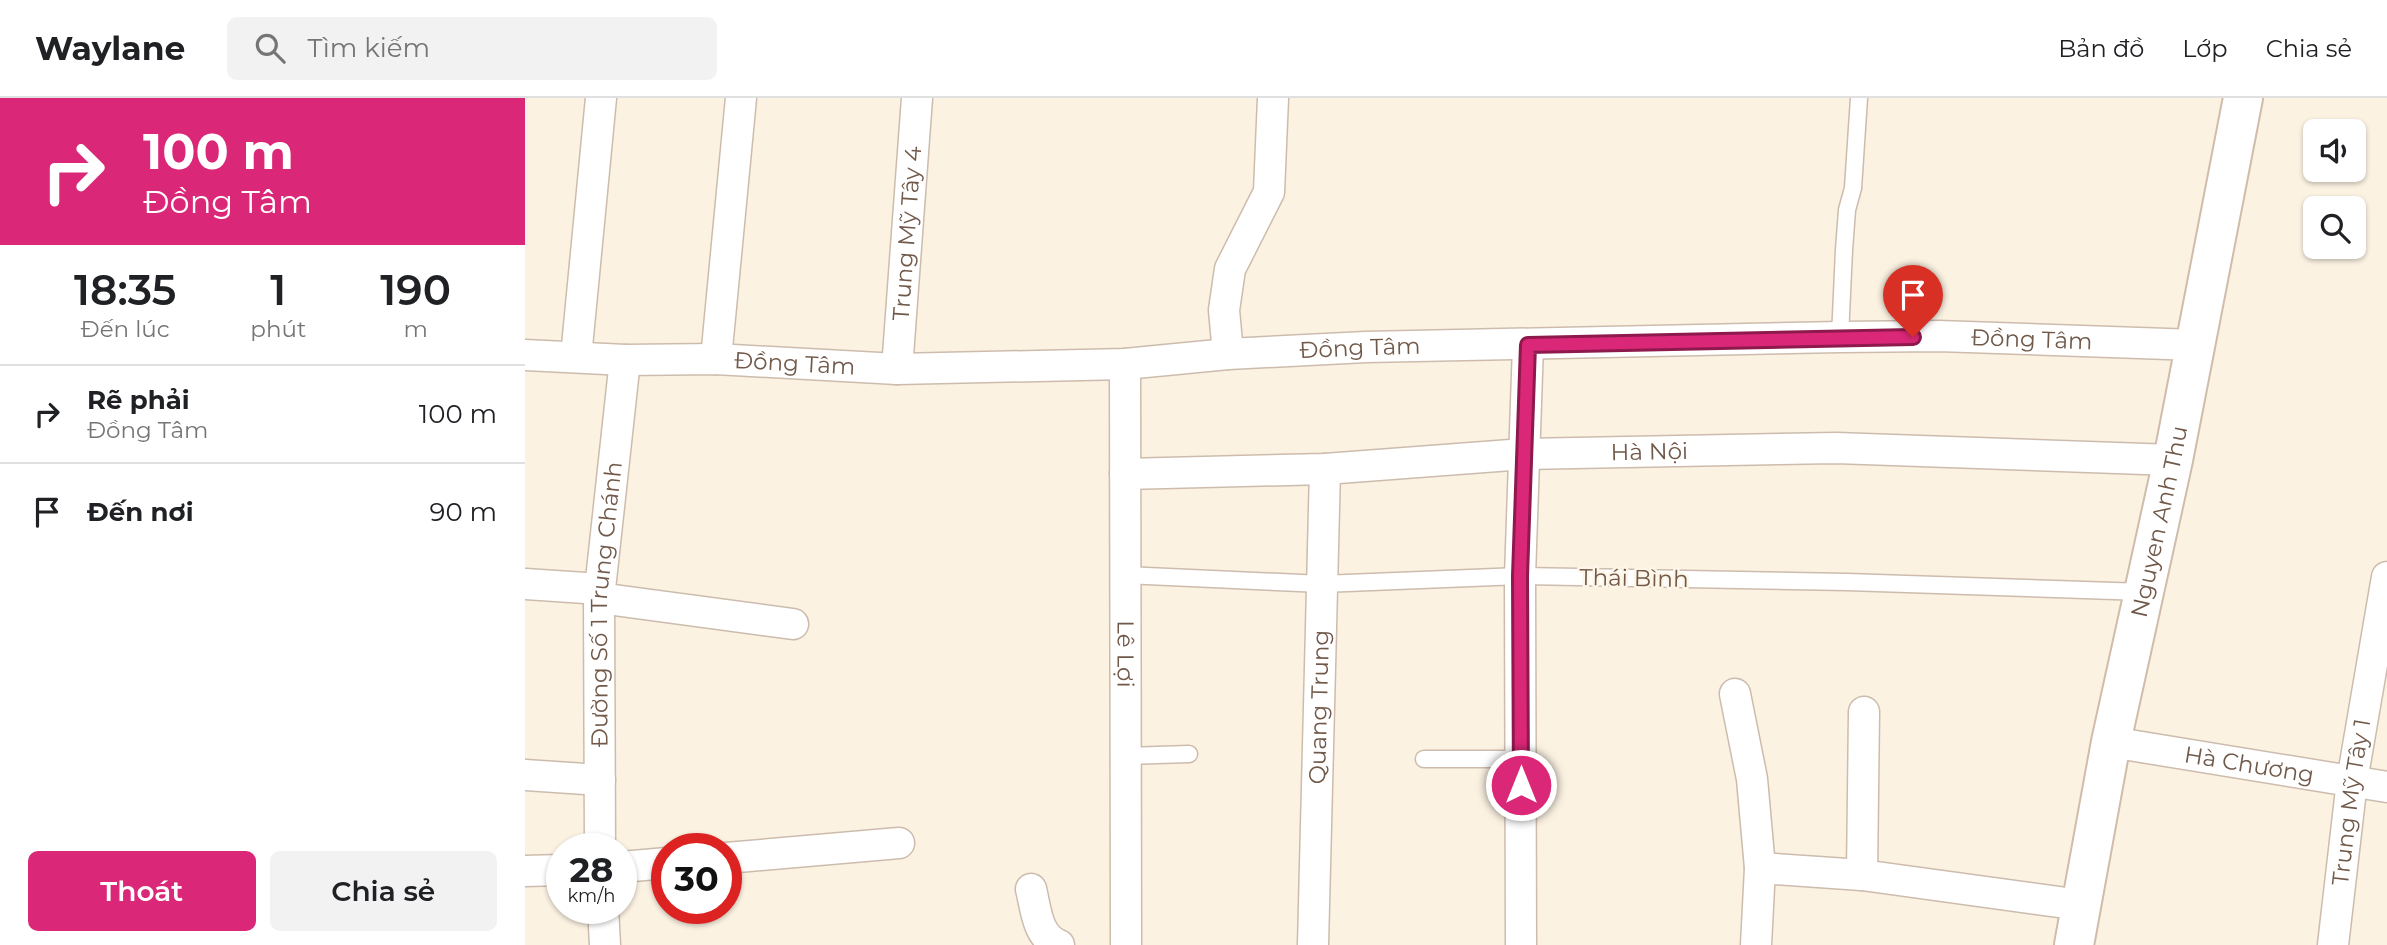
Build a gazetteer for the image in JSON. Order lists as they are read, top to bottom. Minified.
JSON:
{"streets":{"main road":["Nguyen Anh Thu"],"street":["Trung Mỹ Tây 4","Đồng Tâm","Hà Nội","Đường Số 1 Trung Chánh","Lê Lợi","Quang Trung","Hà Chương","Trung Mỹ Tây 1"],"lane":["Thái Bình"]},"crossings":[["Trung Mỹ Tây 4","Đồng Tâm"],["Đồng Tâm","Nguyen Anh Thu"],["Đồng Tâm","Đường Số 1 Trung Chánh"],["Đồng Tâm","Lê Lợi"],["Hà Nội","Nguyen Anh Thu"],["Hà Nội","Lê Lợi"],["Hà Nội","Quang Trung"],["Nguyen Anh Thu","Thái Bình"],["Nguyen Anh Thu","Hà Chương"],["Thái Bình","Lê Lợi"],["Thái Bình","Quang Trung"],["Hà Chương","Trung Mỹ Tây 1"]],"page":{"header":"Waylane","search":"Tìm kiếm","nav":["Bản đồ","Lớp","Chia sẻ"],"turn":["100 m","Đồng Tâm"],"eta":["18:35","Đến lúc","1","phút","190","m"],"list":[{"name":"Rẽ phải","note":"Đồng Tâm","value":"100 m"},{"name":"Đến nơi","value":"90 m"}],"speed":"28 km/h","limit":"30","buttons":["Thoát","Chia sẻ"]}}
